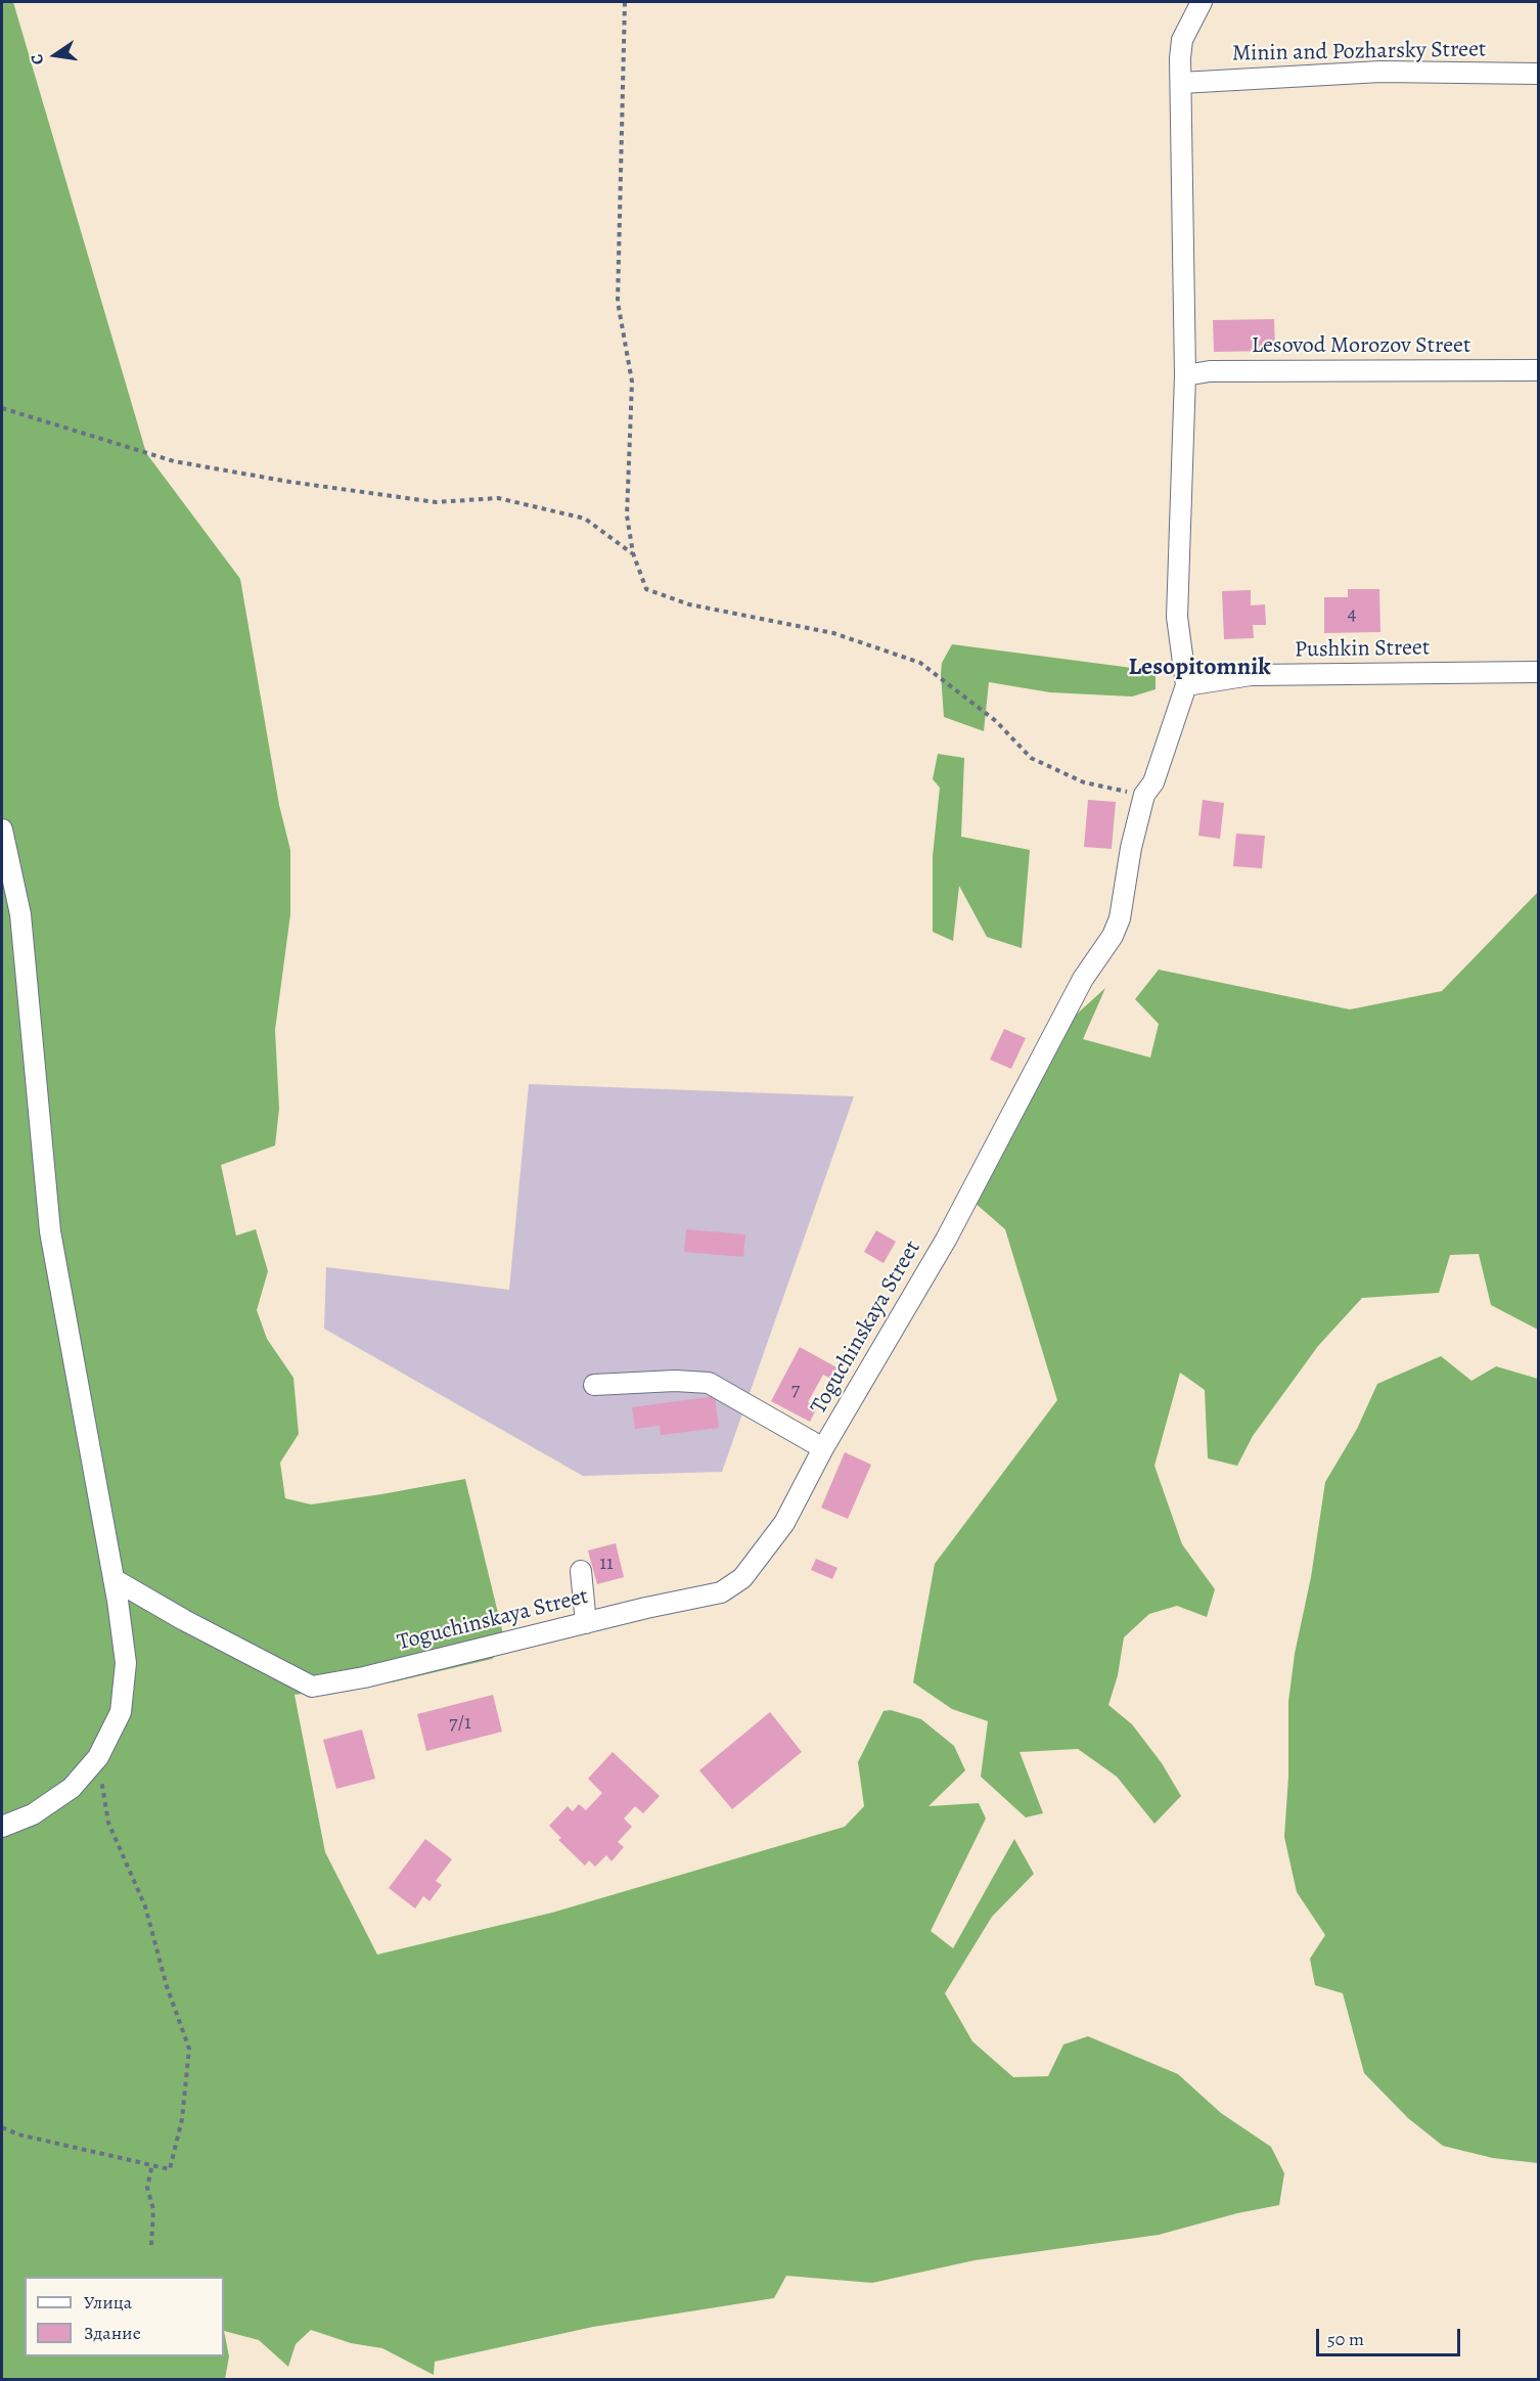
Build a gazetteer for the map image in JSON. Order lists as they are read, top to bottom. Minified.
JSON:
{"streets":{"street":["Minin and Pozharsky Street","Lesovod Morozov Street","Pushkin Street","Toguchinskaya Street"]},"crossings":[["Pushkin Street","Toguchinskaya Street"]],"districts":["Lesopitomnik"],"house_numbers":["4","7","11","7/1"],"legend":["Улица","Здание"],"scale_bar":"50 m","north":"left"}
